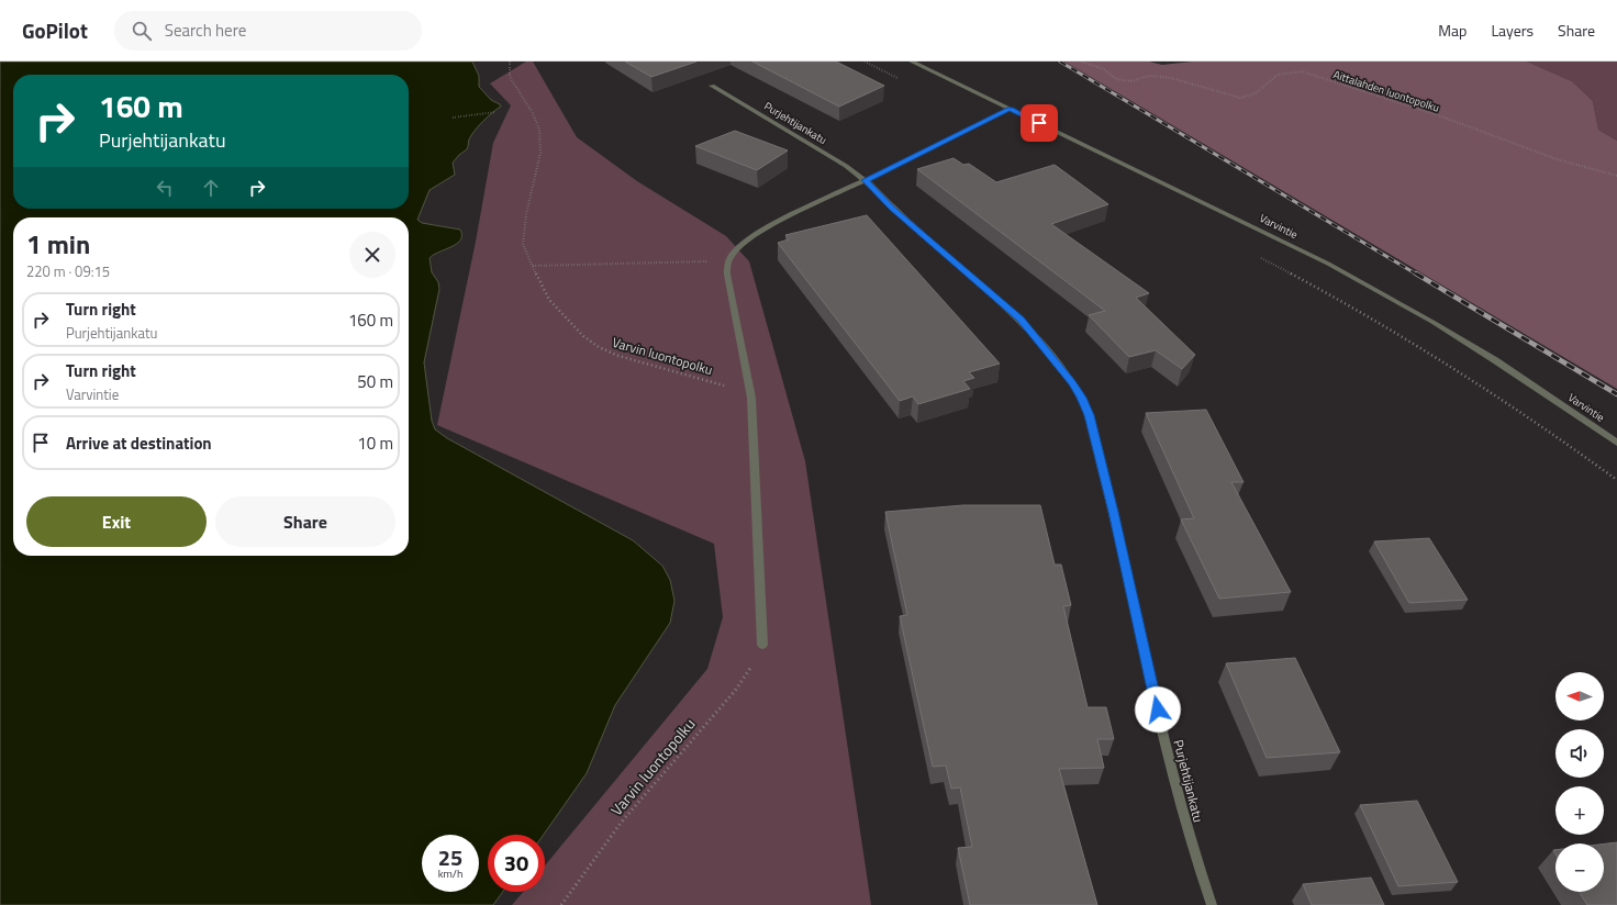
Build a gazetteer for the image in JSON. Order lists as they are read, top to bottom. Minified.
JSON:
{"streets":{"street":["Purjehtijankatu","Varvintie"],"path":["Aittalahden luontopolku","Varvin luontopolku"]},"north":"left","page":{"header":"GoPilot","search":"Search here","nav":["Map","Layers","Share"],"turn":["160 m","Purjehtijankatu"],"heading":["1 min","220 m · 09:15"],"list":[{"name":"Turn right","note":"Purjehtijankatu","value":"160 m"},{"name":"Turn right","note":"Varvintie","value":"50 m"},{"name":"Arrive at destination","value":"10 m"}],"buttons":["Exit","Share"],"map_buttons":["+","−"],"speed":"25 km/h","limit":"30"}}
